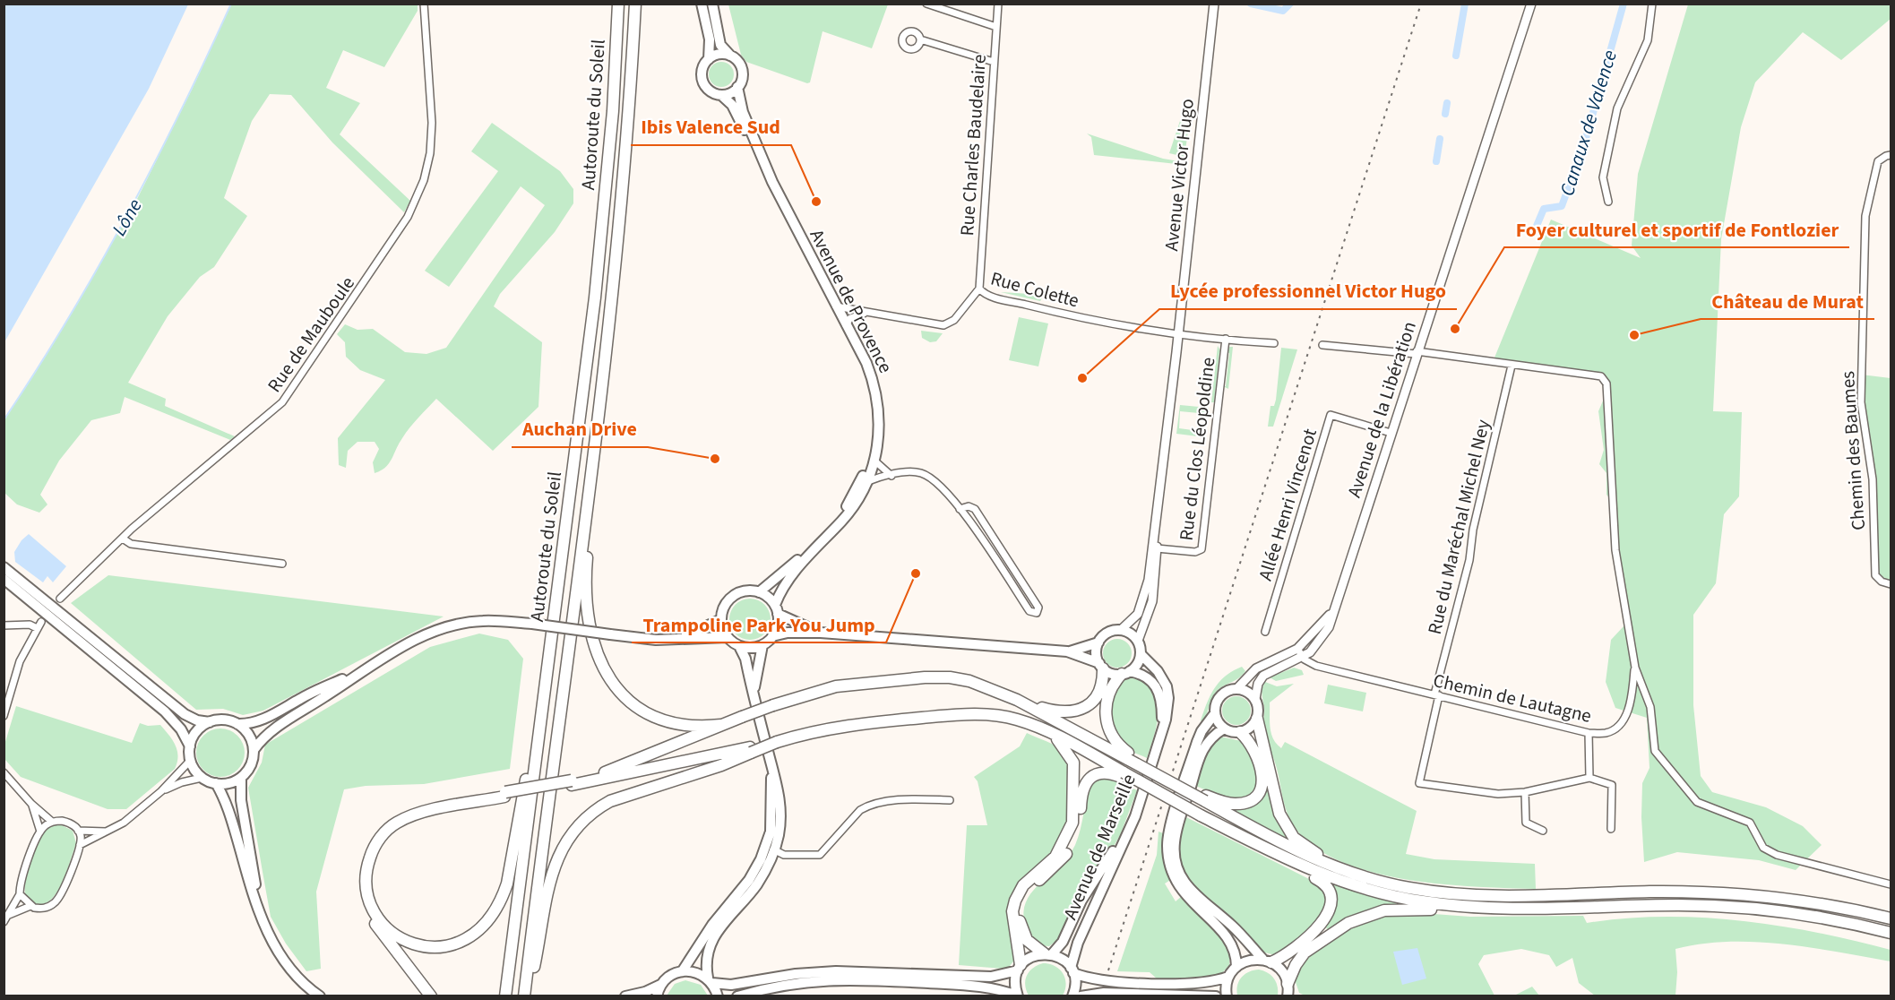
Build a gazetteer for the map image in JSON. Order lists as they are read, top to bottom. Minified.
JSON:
{"streets":{"highway":["Autoroute du Soleil"],"main road":["Avenue Victor Hugo","Avenue de Provence","Avenue de la Libération","Avenue de Marseille"],"street":["Rue Charles Baudelaire","Rue Colette","Rue de Mauboule","Rue du Clos Léopoldine","Chemin des Baumes","Allée Henri Vincenot","Rue du Maréchal Michel Ney","Chemin de Lautagne"]},"crossings":[["Rue Charles Baudelaire","Rue Colette"],["Avenue Victor Hugo","Rue Colette"],["Avenue Victor Hugo","Rue du Clos Léopoldine"],["Avenue Victor Hugo","Avenue de Marseille"],["Rue Colette","Avenue de Provence"],["Rue Colette","Rue du Clos Léopoldine"],["Avenue de la Libération","Allée Henri Vincenot"],["Avenue de la Libération","Chemin de Lautagne"],["Rue du Maréchal Michel Ney","Chemin de Lautagne"]],"water":["Canaux de Valence","Lône"],"places":["Ibis Valence Sud","Foyer culturel et sportif de Fontlozier","Château de Murat","Lycée professionnel Victor Hugo","Auchan Drive","Trampoline Park You Jump"]}
